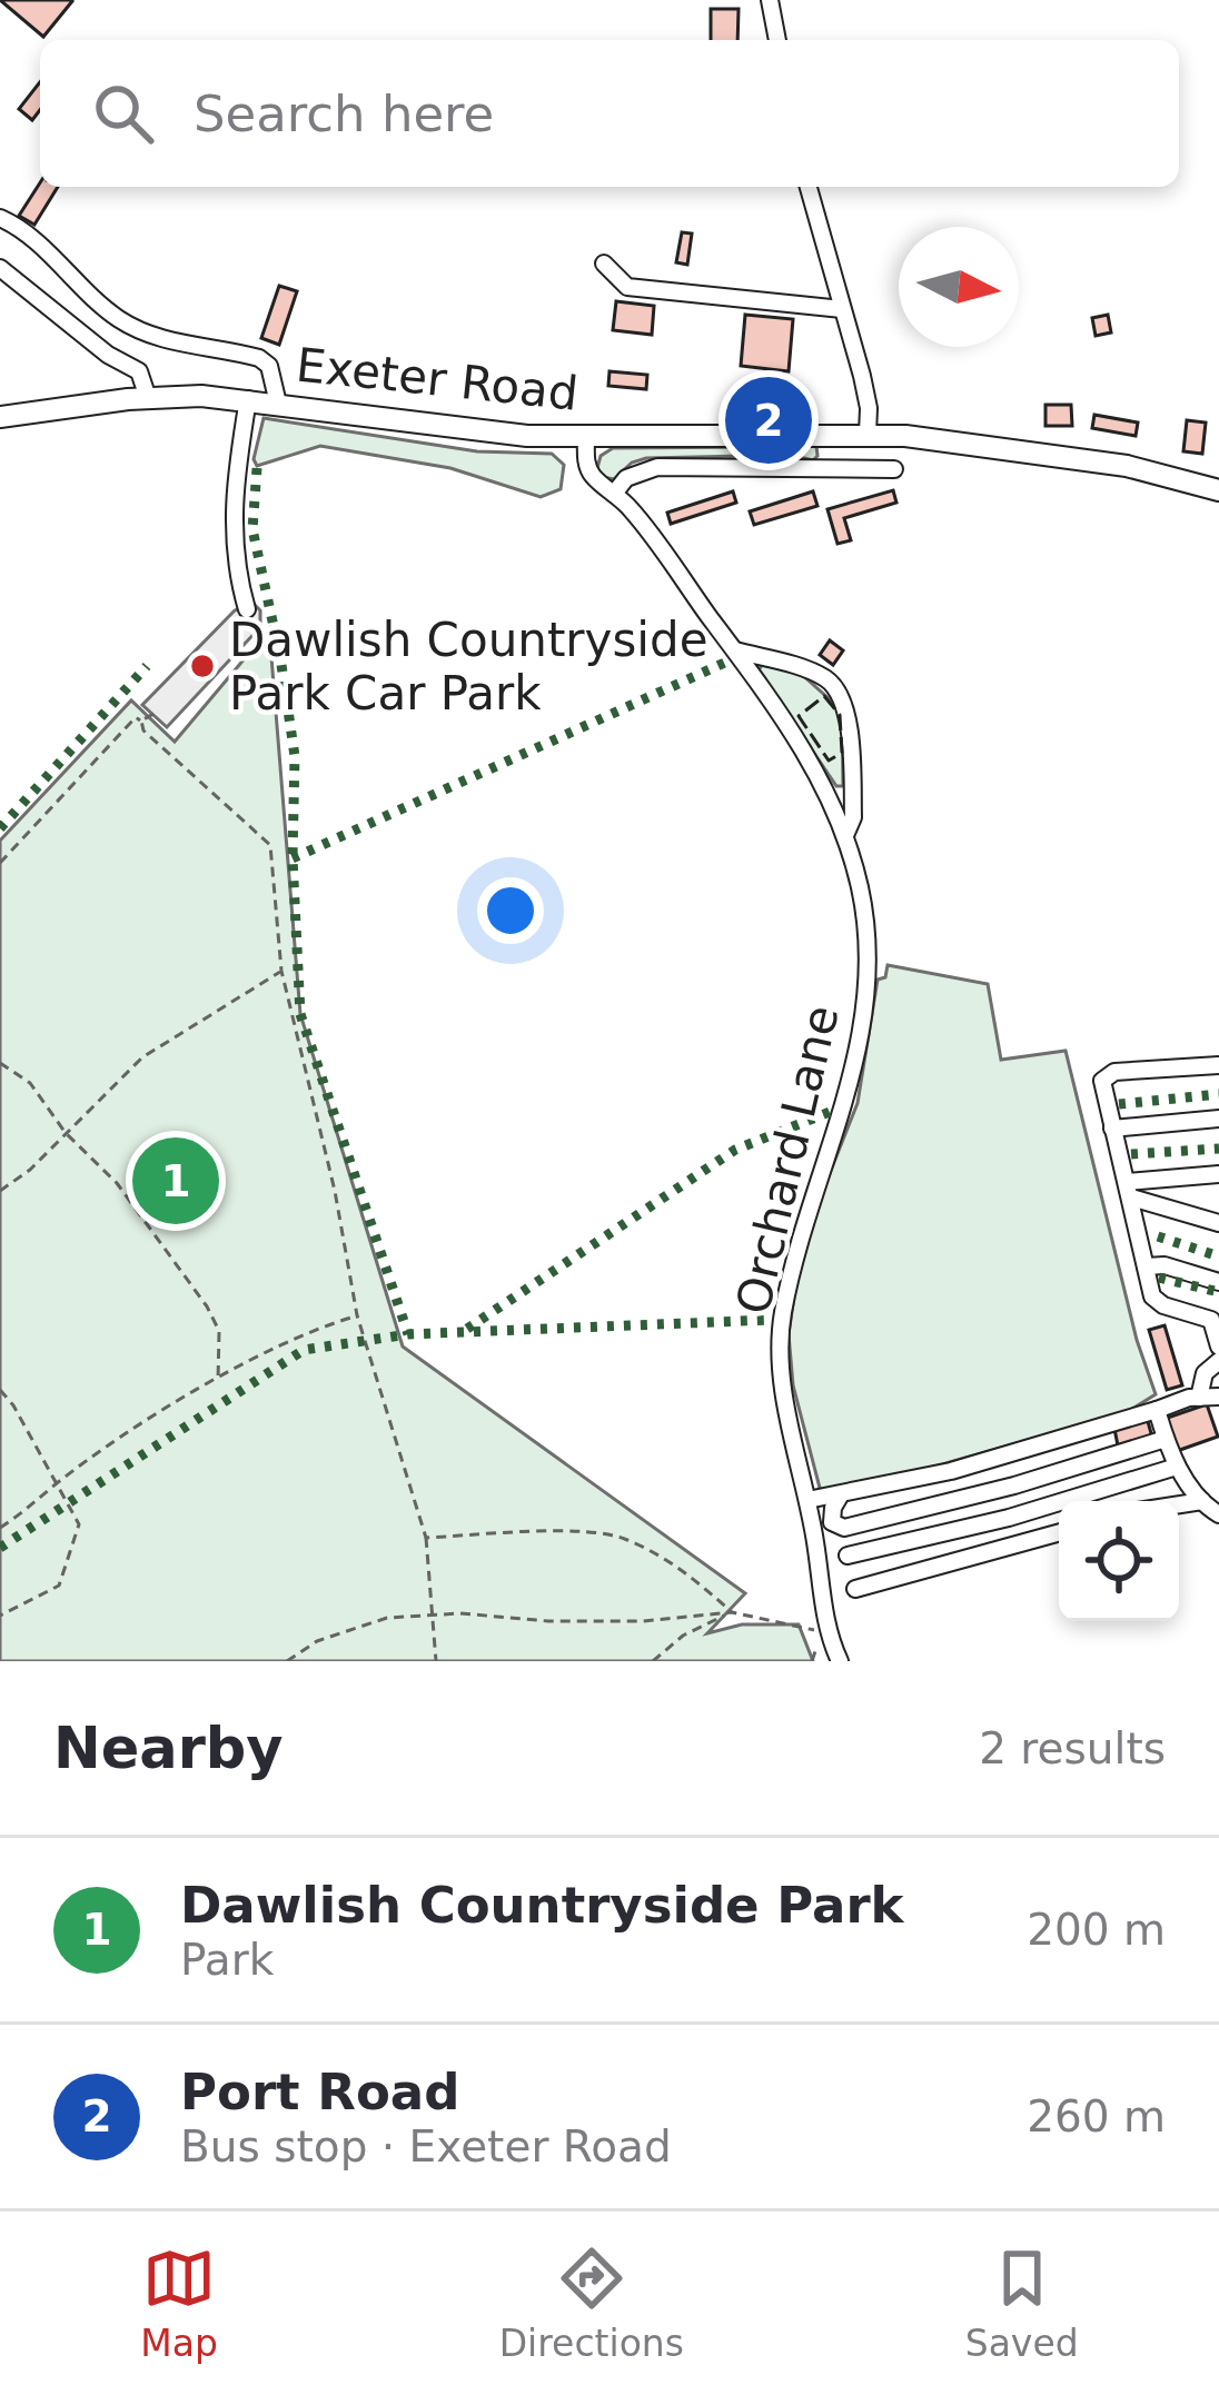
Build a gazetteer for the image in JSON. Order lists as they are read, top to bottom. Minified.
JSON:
{"streets":{"main road":["Exeter Road"],"street":["Orchard Lane"]},"crossings":[["Exeter Road","Orchard Lane"]],"places":["Dawlish Countryside Park Car Park"],"north":"right","page":{"search":"Search here","pins":["2","1"],"heading":["Nearby","2 results"],"list":[{"mark":"1","name":"Dawlish Countryside Park","note":"Park","value":"200 m"},{"mark":"2","name":"Port Road","note":"Bus stop · Exeter Road","value":"260 m"}],"nav":["Map","Directions","Saved"]}}
